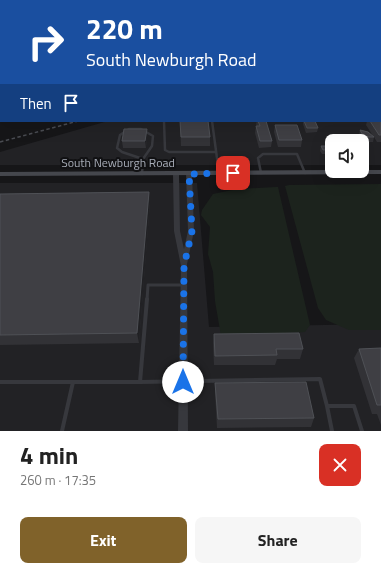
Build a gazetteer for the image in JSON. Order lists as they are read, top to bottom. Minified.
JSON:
{"streets":{"main road":["South Newburgh Road"]},"page":{"turn":["220 m","South Newburgh Road"],"then":"Then","heading":["4 min","260 m · 17:35"],"buttons":["Exit","Share"]}}
